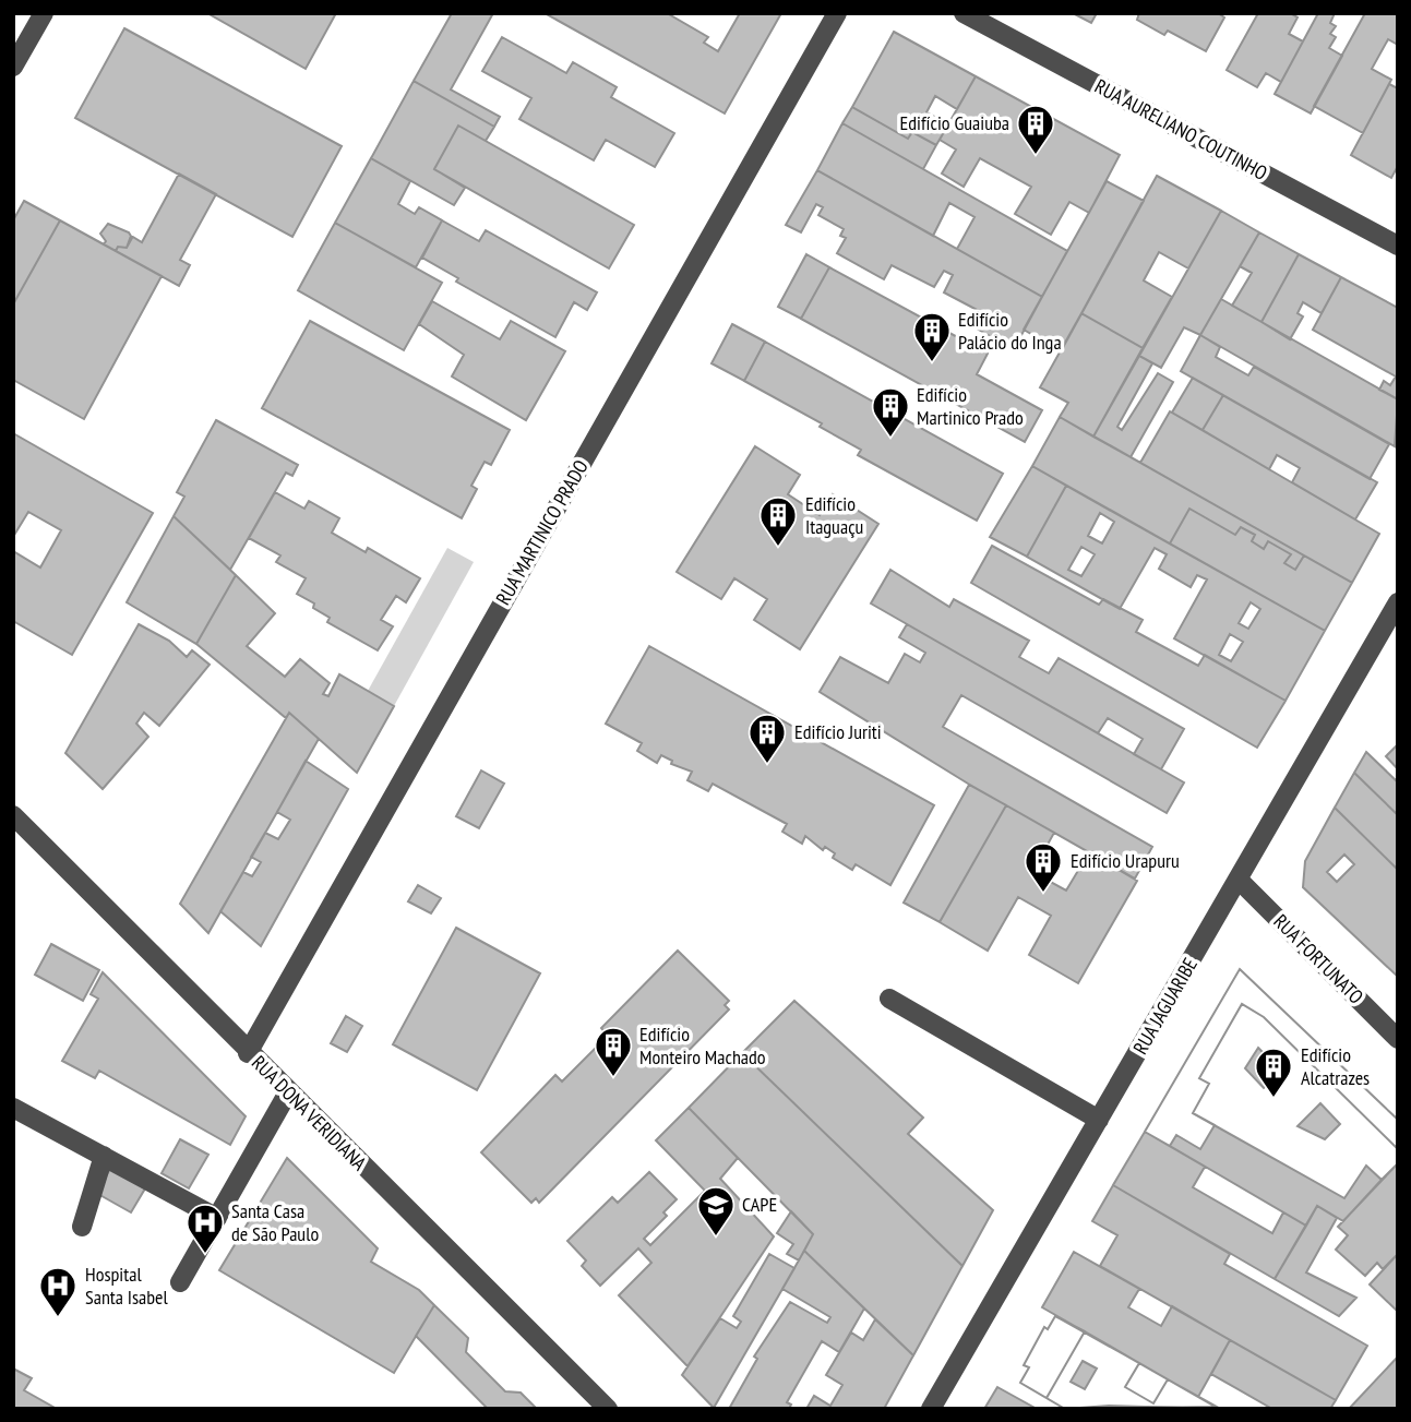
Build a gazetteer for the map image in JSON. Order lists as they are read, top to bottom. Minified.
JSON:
{"streets":{"street":["RUA AURELIANO COUTINHO","RUA MARTINICO PRADO","RUA FORTUNATO","RUA JAGUARIBE","RUA DONA VERIDIANA"]},"crossings":[["RUA MARTINICO PRADO","RUA DONA VERIDIANA"],["RUA FORTUNATO","RUA JAGUARIBE"]],"places":{"building":["Edifício Guaiuba","Edifício Palácio do Inga","Edifício Martinico Prado","Edifício Itaguaçu","Edifício Juriti","Edifício Urapuru","Edifício Monteiro Machado","Edifício Alcatrazes"],"school or university":["CAPE"],"hospital":["Santa Casa de São Paulo","Hospital Santa Isabel"]}}
